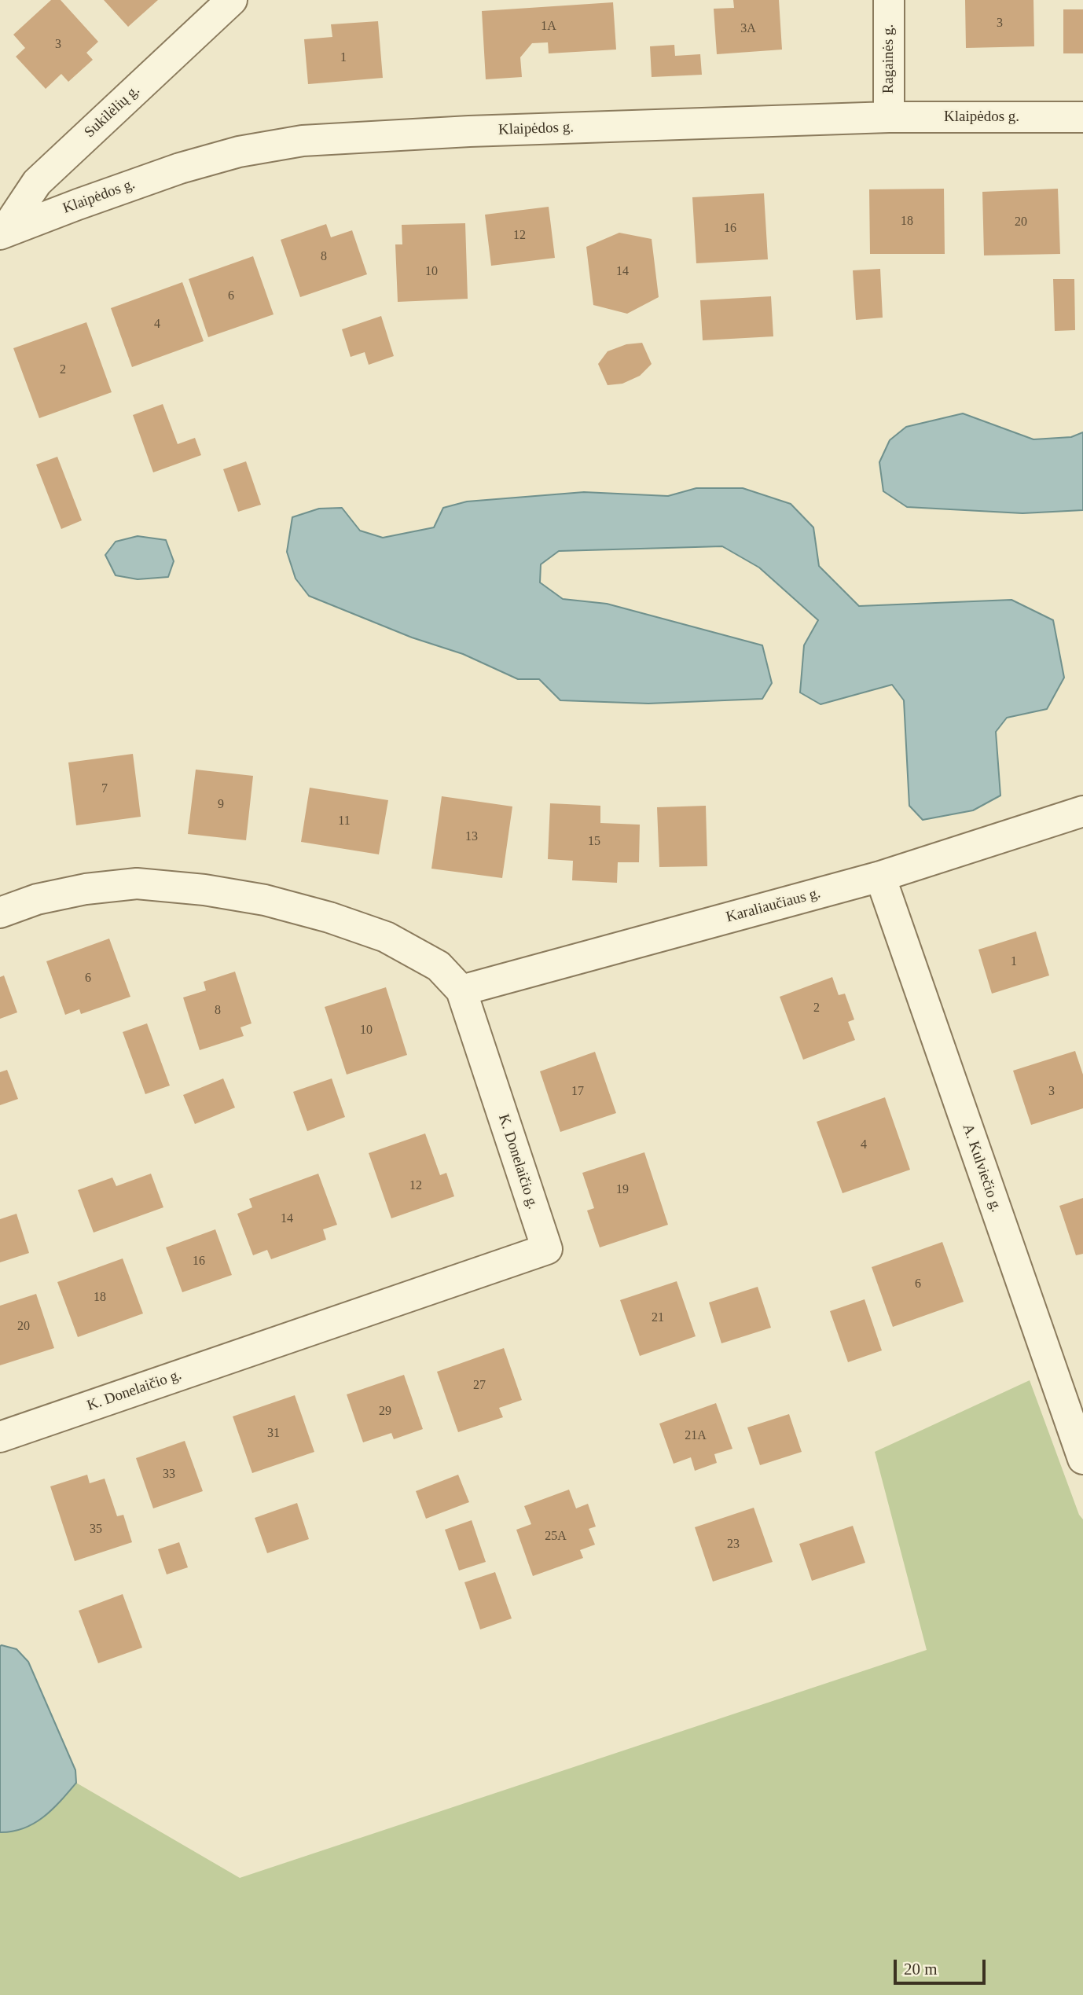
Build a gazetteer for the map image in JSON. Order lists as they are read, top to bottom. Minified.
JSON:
{"streets":{"street":["Ragainės g.","Sukilėlių g.","Klaipėdos g.","Karaliaučiaus g.","K. Donelaičio g.","A. Kulviečio g."]},"crossings":[["Ragainės g.","Klaipėdos g."],["Sukilėlių g.","Klaipėdos g."],["Karaliaučiaus g.","K. Donelaičio g."],["Karaliaučiaus g.","A. Kulviečio g."]],"house_numbers":["3","1A","3A","3","1","18","20","16","12","8","10","14","6","4","2","7","9","11","13","15","1","6","2","8","10","17","3","4","12","19","14","16","6","18","21","20","27","29","31","21A","33","35","25A","23"],"scale_bar":"20 m"}
